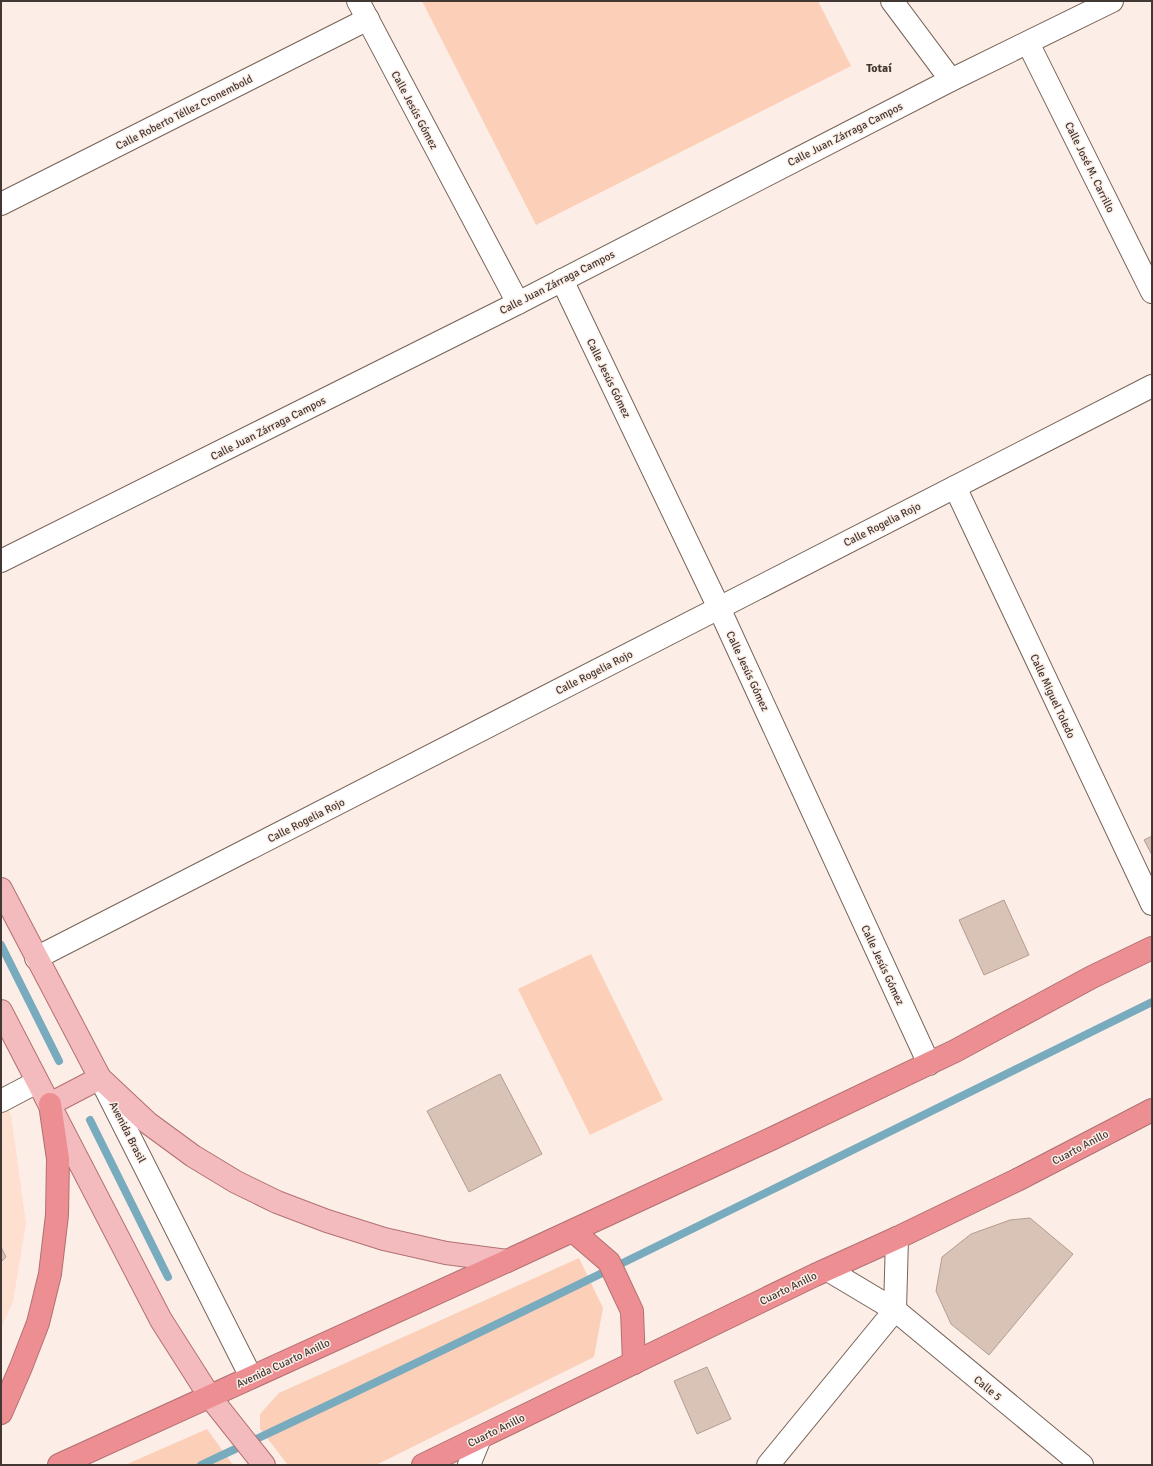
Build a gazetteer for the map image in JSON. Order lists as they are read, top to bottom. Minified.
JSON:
{"streets":{"highway":["Cuarto Anillo","Avenida Cuarto Anillo"],"main road":["Avenida Brasil"],"street":["Calle Jesús Gómez","Calle Roberto Téllez Cronembold","Calle Juan Zárraga Campos","Calle José M. Carrillo","Calle Rogelia Rojo","Calle Miguel Toledo","Calle 5"]},"crossings":[["Calle Jesús Gómez","Calle Roberto Téllez Cronembold"],["Calle Jesús Gómez","Calle Juan Zárraga Campos"],["Calle Jesús Gómez","Calle Rogelia Rojo"],["Calle Juan Zárraga Campos","Calle José M. Carrillo"],["Calle Rogelia Rojo","Calle Miguel Toledo"],["Calle Rogelia Rojo","Avenida Brasil"],["Avenida Brasil","Avenida Cuarto Anillo"],["Cuarto Anillo","Calle 5"]],"districts":["Totaí"]}
